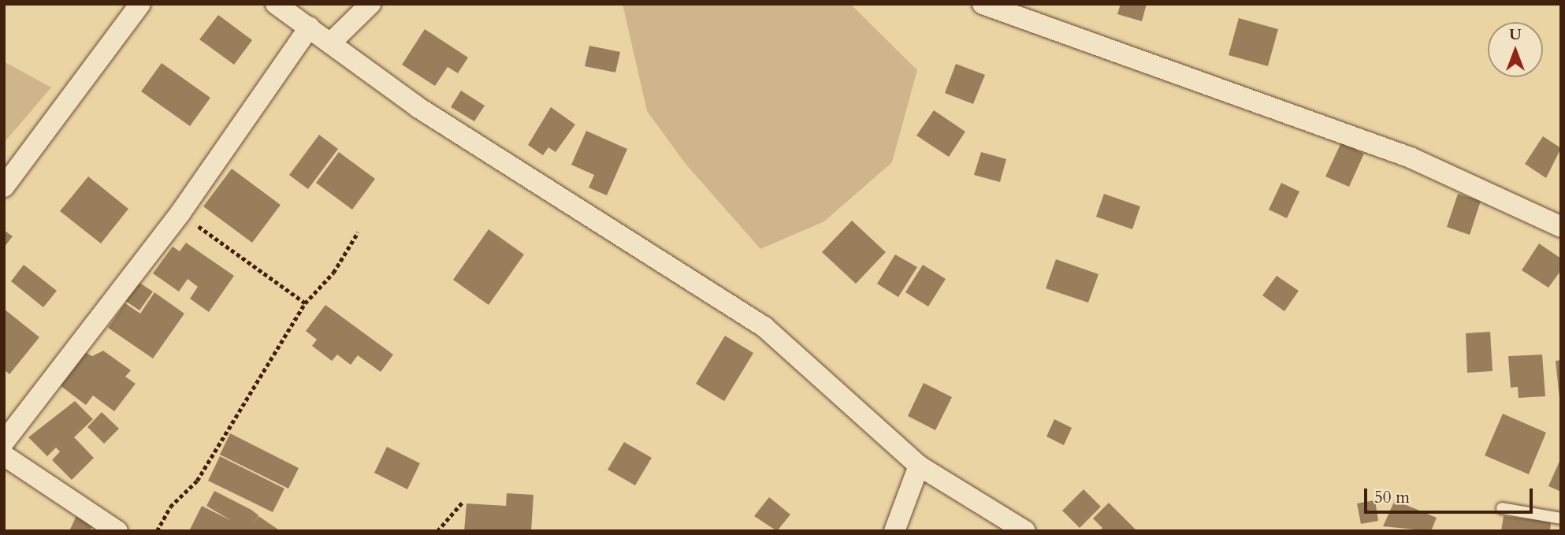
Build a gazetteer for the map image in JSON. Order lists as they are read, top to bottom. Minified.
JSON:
{"scale_bar":"50 m","north":"top"}
